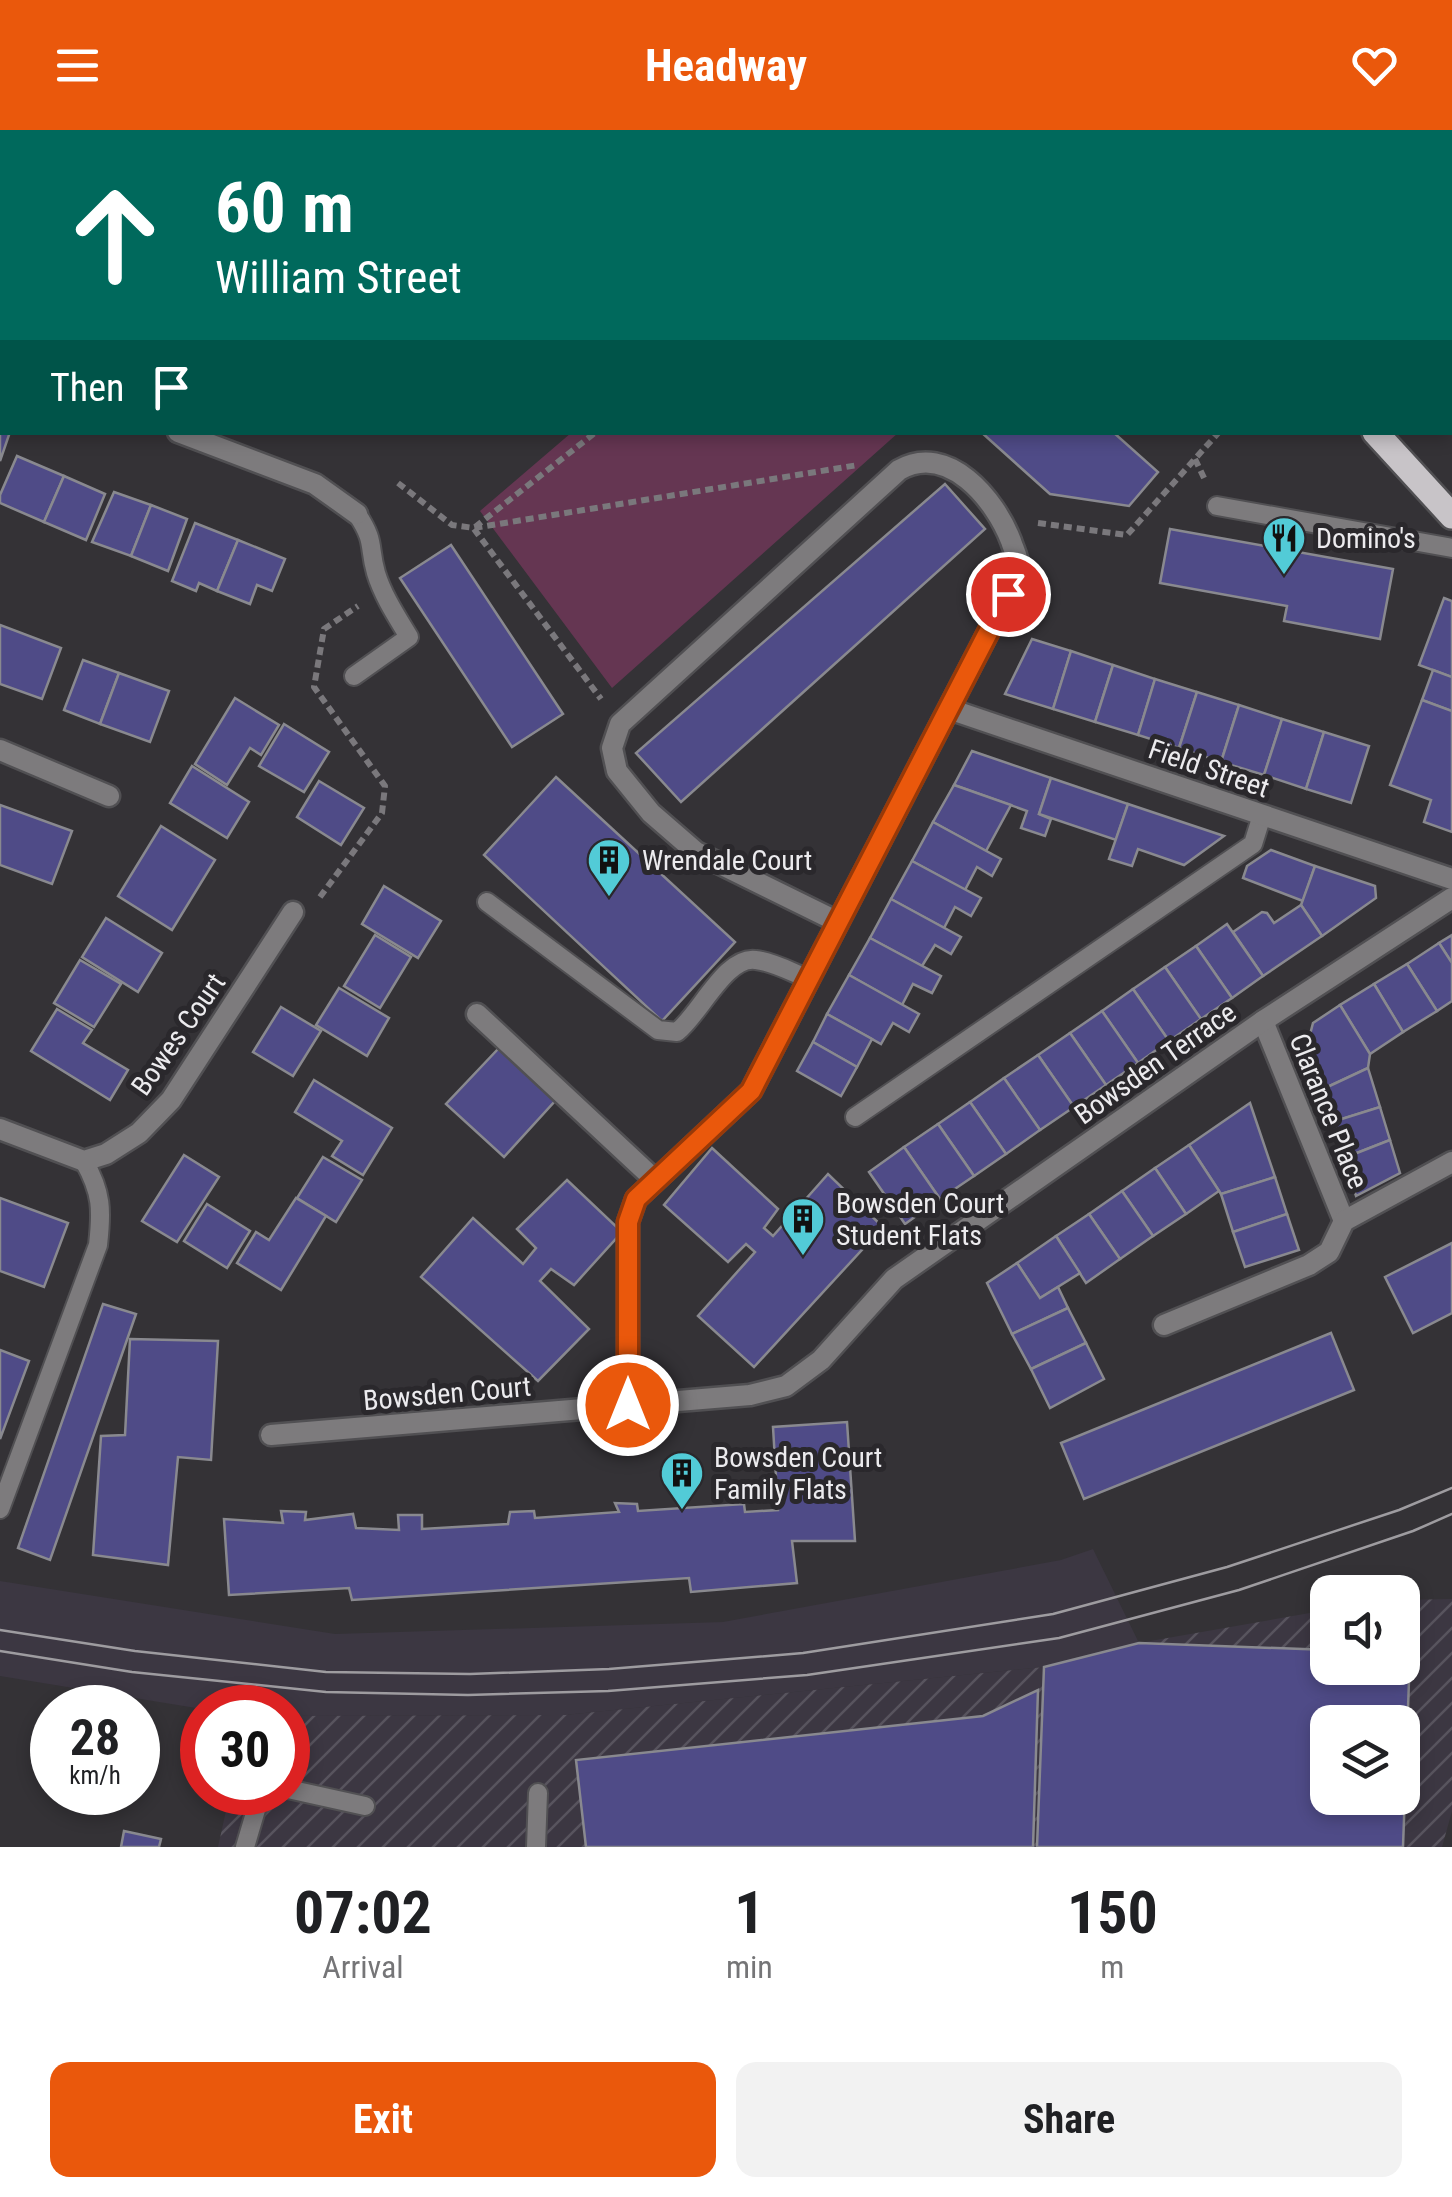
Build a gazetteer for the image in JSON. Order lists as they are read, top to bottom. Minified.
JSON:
{"streets":{"street":["Field Street","Bowes Court","Bowsden Terrace","Clarance Place","Bowsden Court"]},"crossings":[["Bowsden Terrace","Clarance Place"],["Bowsden Terrace","Bowsden Court"]],"places":{"restaurant":["Domino's"],"building":["Wrendale Court","Bowsden Court Student Flats","Bowsden Court Family Flats"]},"page":{"header":"Headway","turn":["60 m","William Street"],"then":"Then","speed":"28 km/h","limit":"30","eta":["07:02","Arrival","1","min","150","m"],"buttons":["Exit","Share"]}}
